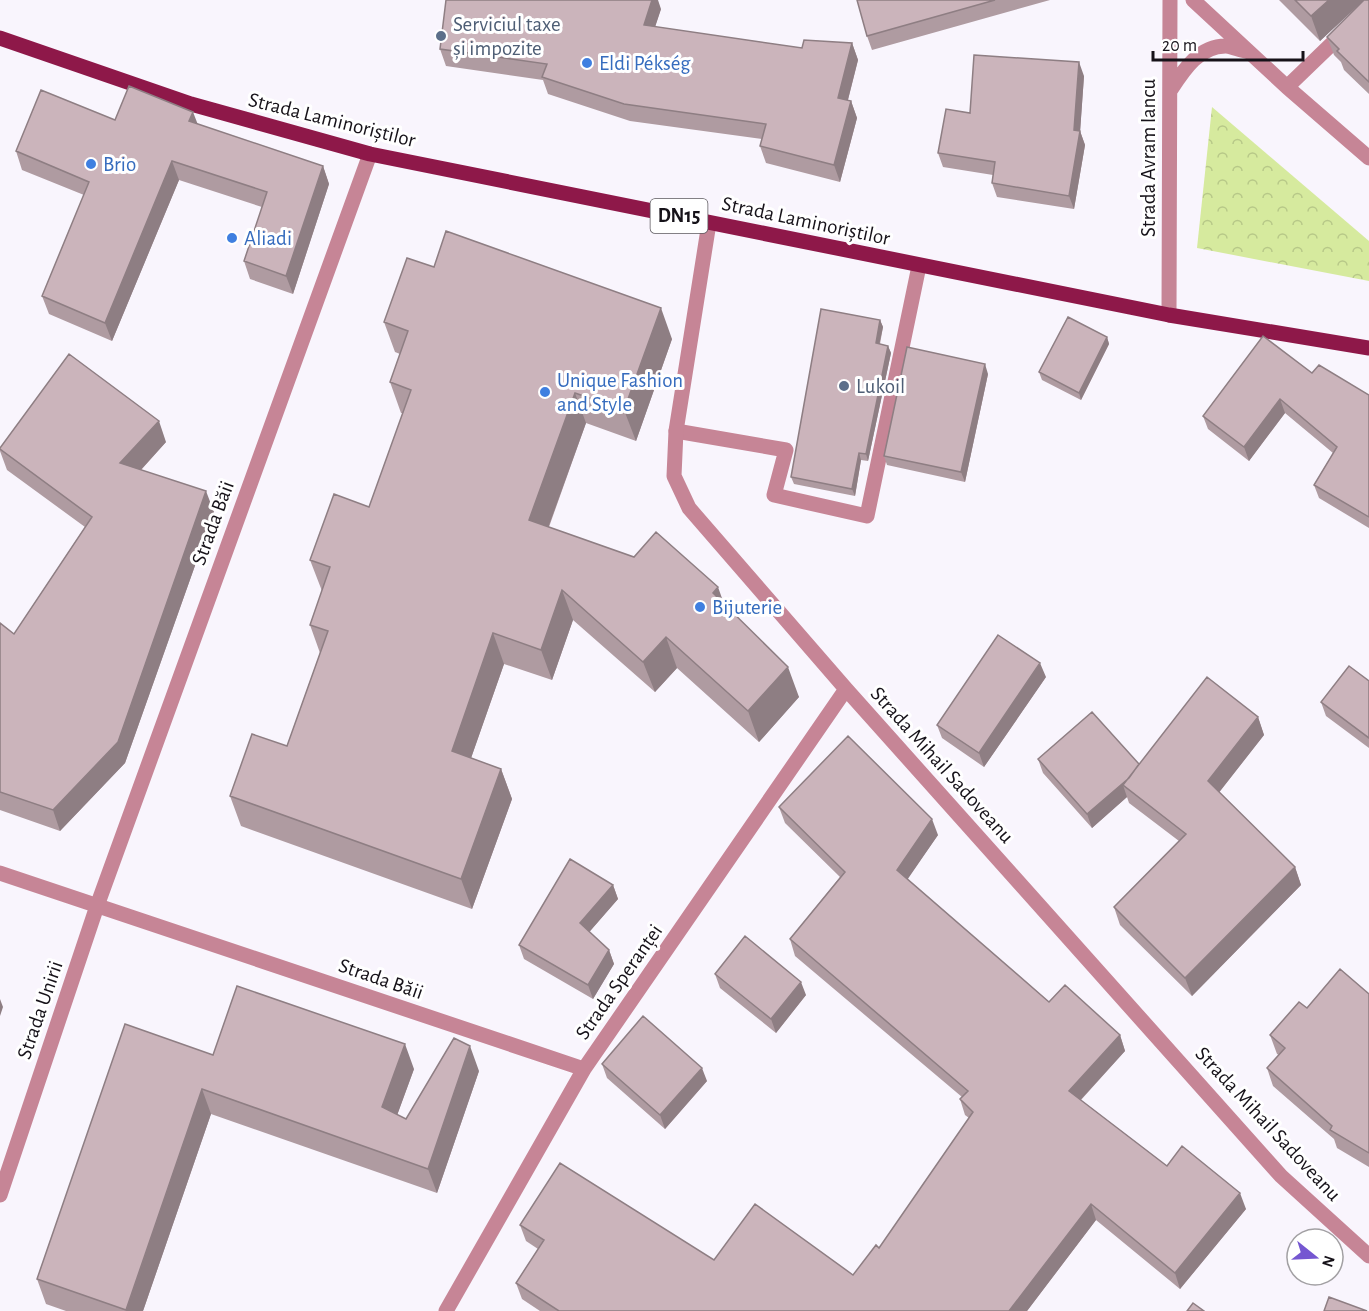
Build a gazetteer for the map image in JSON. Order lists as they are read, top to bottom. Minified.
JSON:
{"streets":{"main road":["Strada Laminoriștilor","DN15"],"street":["Strada Avram Iancu","Strada Băii","Strada Mihail Sadoveanu","Strada Speranței","Strada Unirii"]},"crossings":[["Strada Laminoriștilor","Strada Avram Iancu"],["Strada Laminoriștilor","Strada Băii"],["Strada Laminoriștilor","Strada Mihail Sadoveanu"],["Strada Băii","Strada Speranței"],["Strada Băii","Strada Unirii"],["Strada Mihail Sadoveanu","Strada Speranței"]],"places":["Serviciul taxe și impozite","Eldi Pékség","Brio","Aliadi","Lukoil","Unique Fashion and Style","Bijuterie"],"scale_bar":"20 m","north":"right"}
